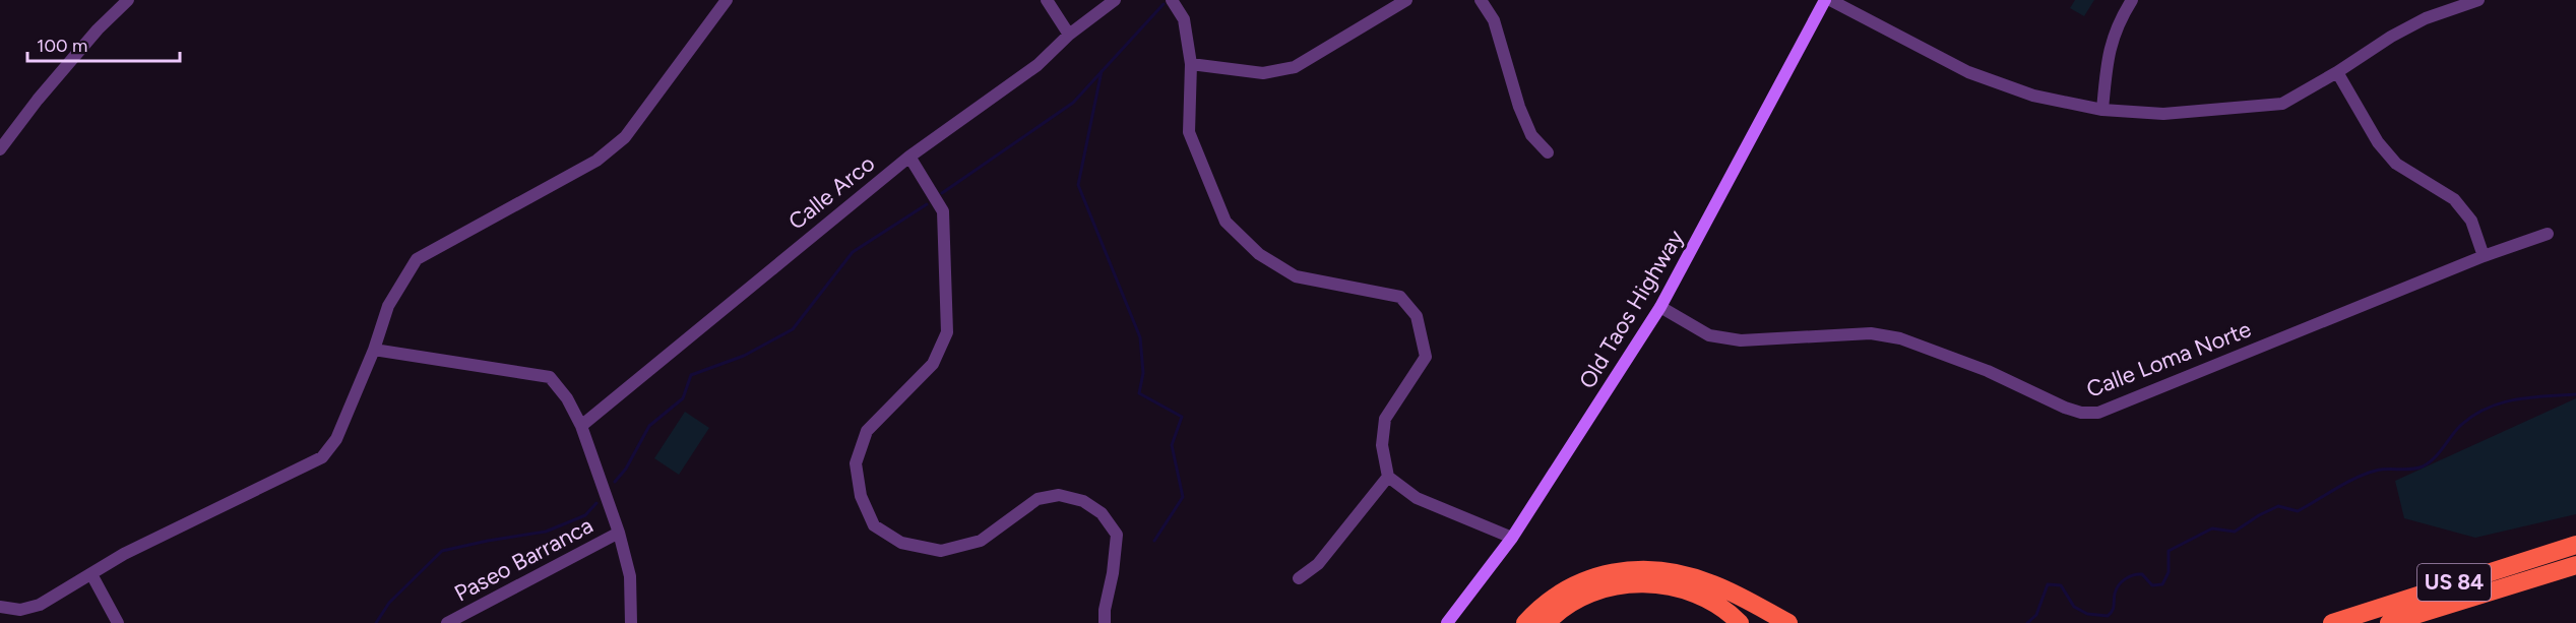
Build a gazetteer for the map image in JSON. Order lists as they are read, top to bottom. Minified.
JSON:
{"streets":{"highway":["US 84"],"street":["Calle Arco","Old Taos Highway","Calle Loma Norte","Paseo Barranca"]},"crossings":[["Old Taos Highway","Calle Loma Norte"]],"scale_bar":"100 m"}
